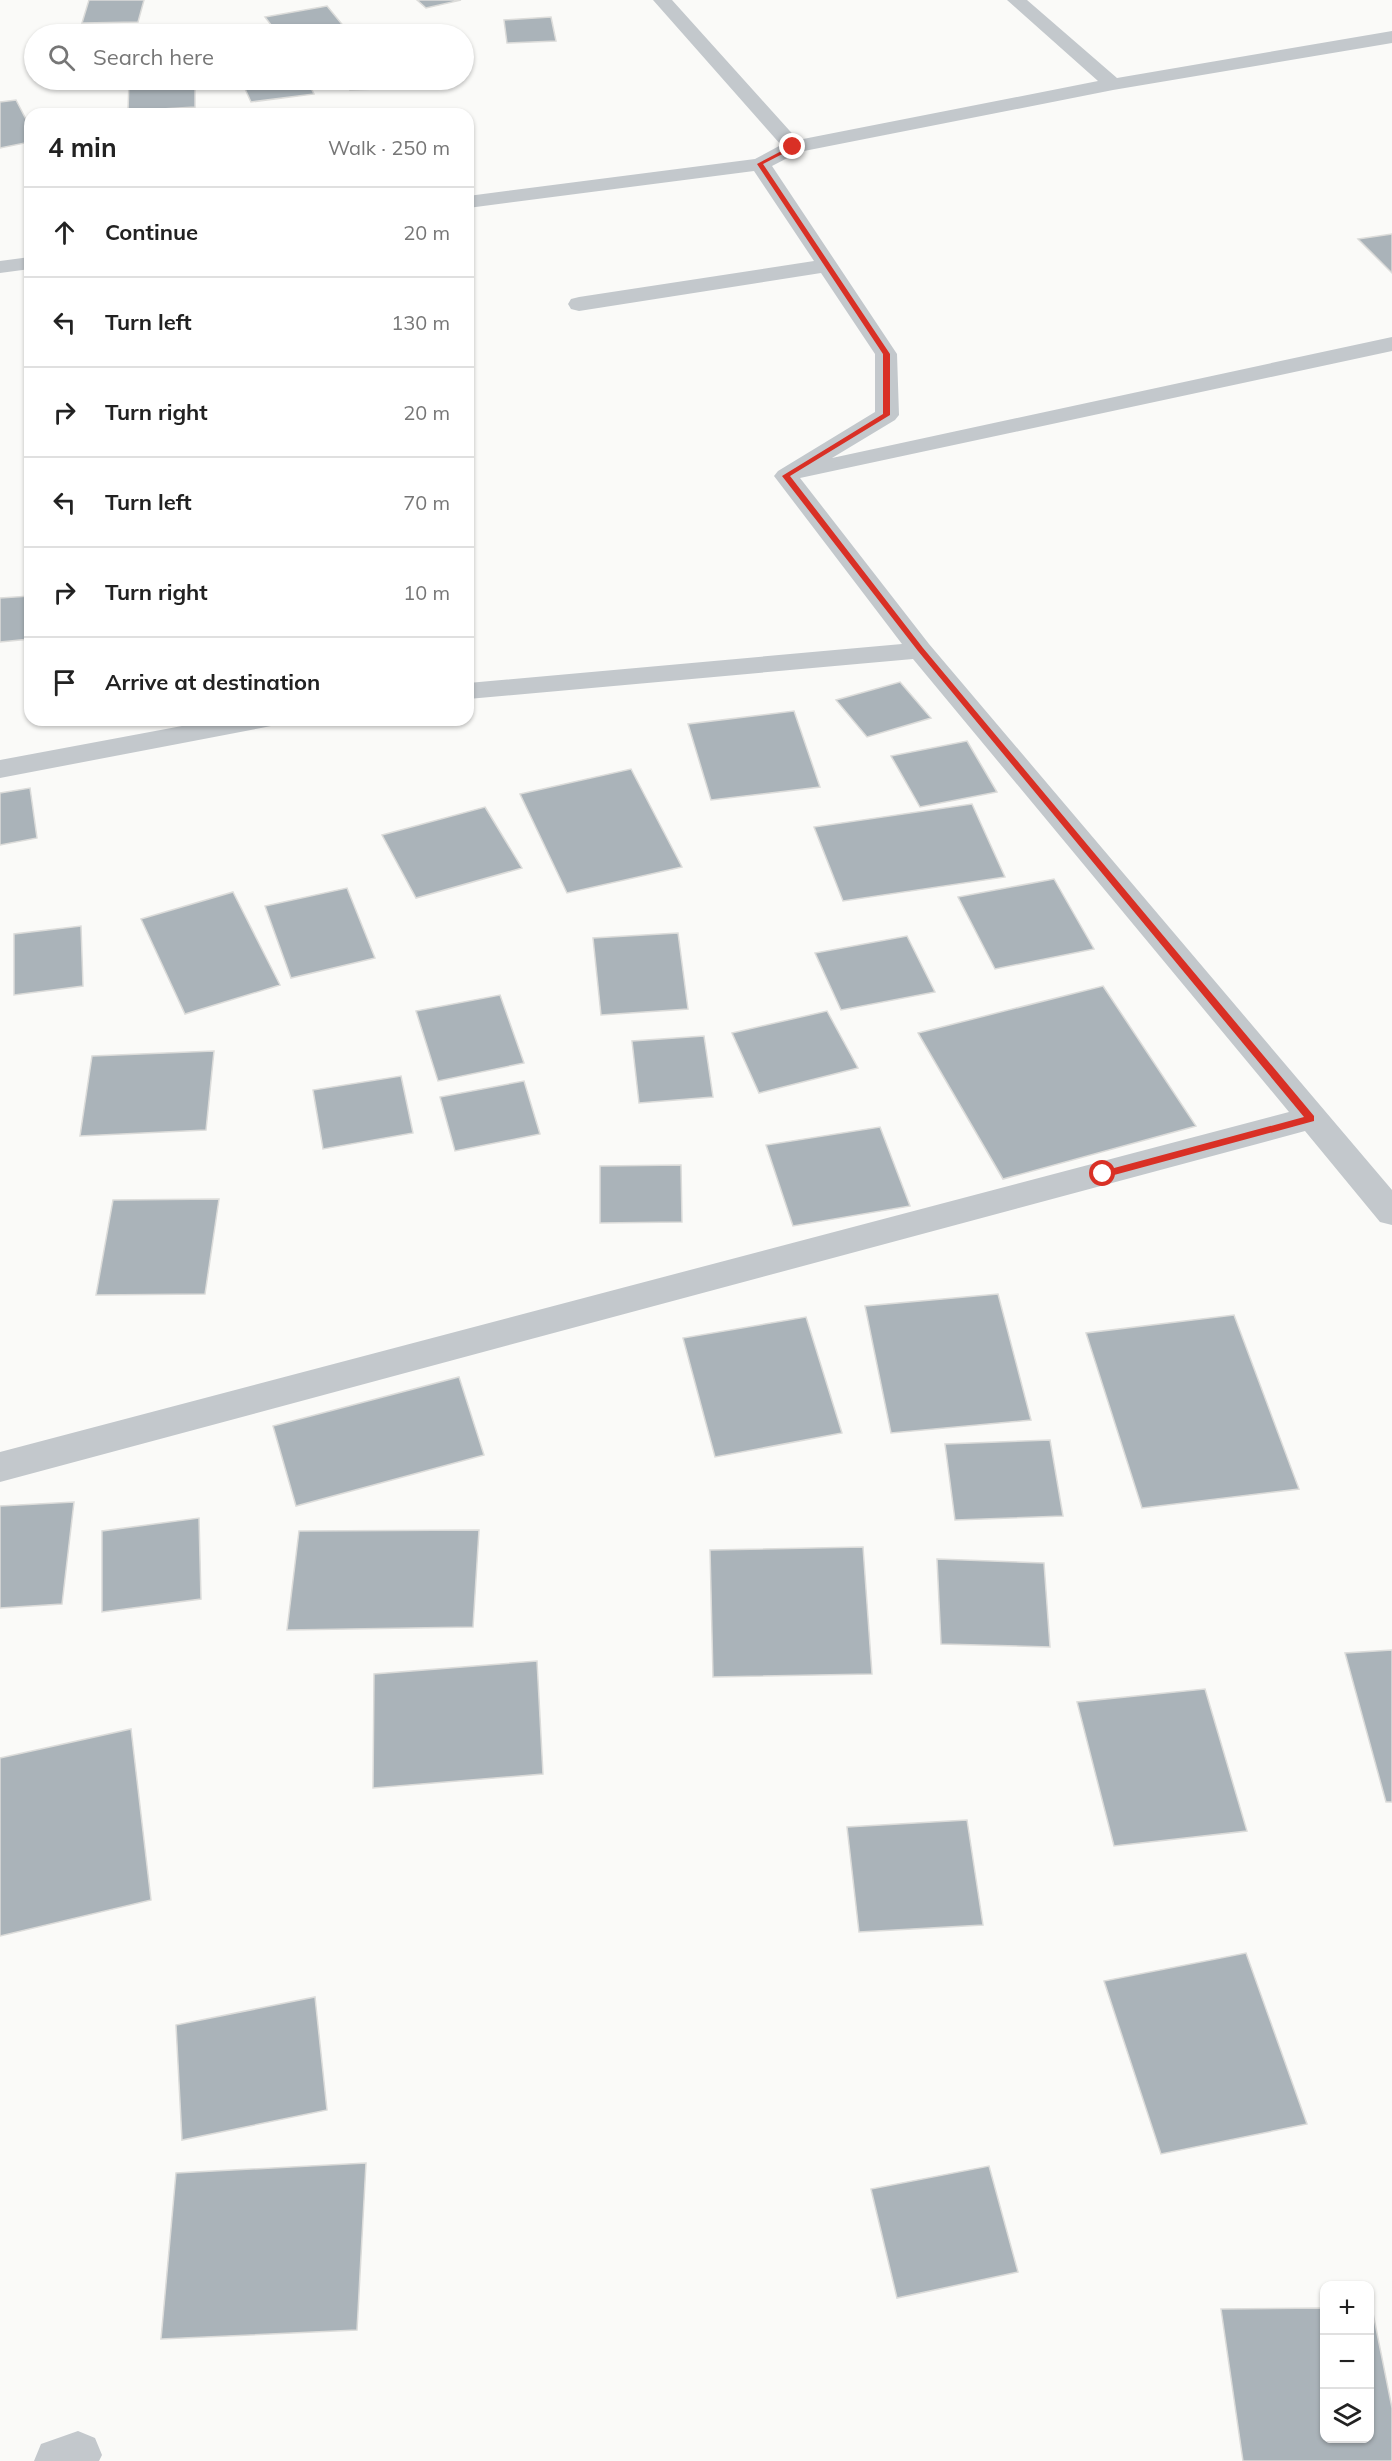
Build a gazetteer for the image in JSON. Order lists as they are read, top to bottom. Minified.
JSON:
{"page":{"search":"Search here","heading":["4 min","Walk · 250 m"],"list":[["Continue","20 m"],["Turn left","130 m"],["Turn right","20 m"],["Turn left","70 m"],["Turn right","10 m"],"Arrive at destination"],"map_buttons":["+","−"]}}
